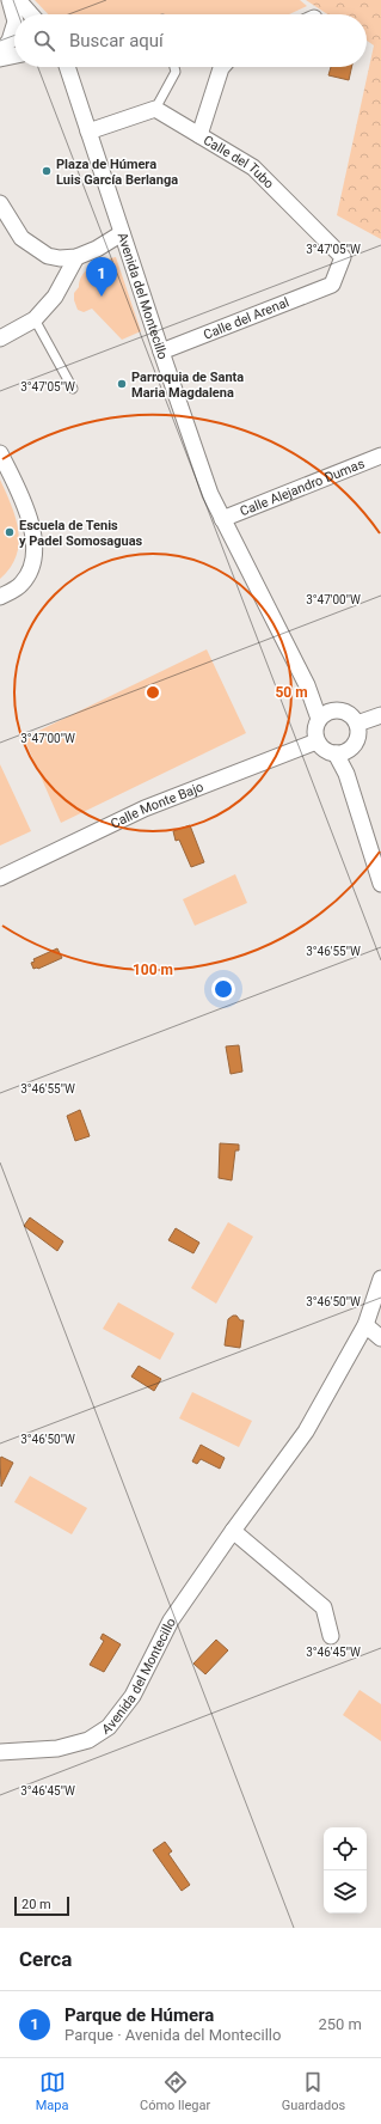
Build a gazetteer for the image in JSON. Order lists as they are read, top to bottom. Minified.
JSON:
{"streets":{"street":["Calle del Tubo","Avenida del Montecillo","Calle del Arenal","Calle Alejandro Dumas","Calle Monte Bajo"]},"crossings":[["Calle del Tubo","Calle del Arenal"],["Avenida del Montecillo","Calle del Arenal"],["Avenida del Montecillo","Calle Alejandro Dumas"],["Avenida del Montecillo","Calle Monte Bajo"]],"places":["Plaza de Húmera Luis García Berlanga","Parroquia de Santa Maria Magdalena","Escuela de Tenis y Padel Somosaguas"],"scale_bar":"20 m","page":{"search":"Buscar aquí","pins":"1","scale":"20 m","heading":"Cerca","list":[{"mark":"1","name":"Parque de Húmera","note":"Parque · Avenida del Montecillo","value":"250 m"}],"nav":["Mapa","Cómo llegar","Guardados"]},"coordinates":["3°47'05\"W","3°47'00\"W","3°46'55\"W","3°46'50\"W","3°46'45\"W"],"rings":["50 m","100 m"]}
